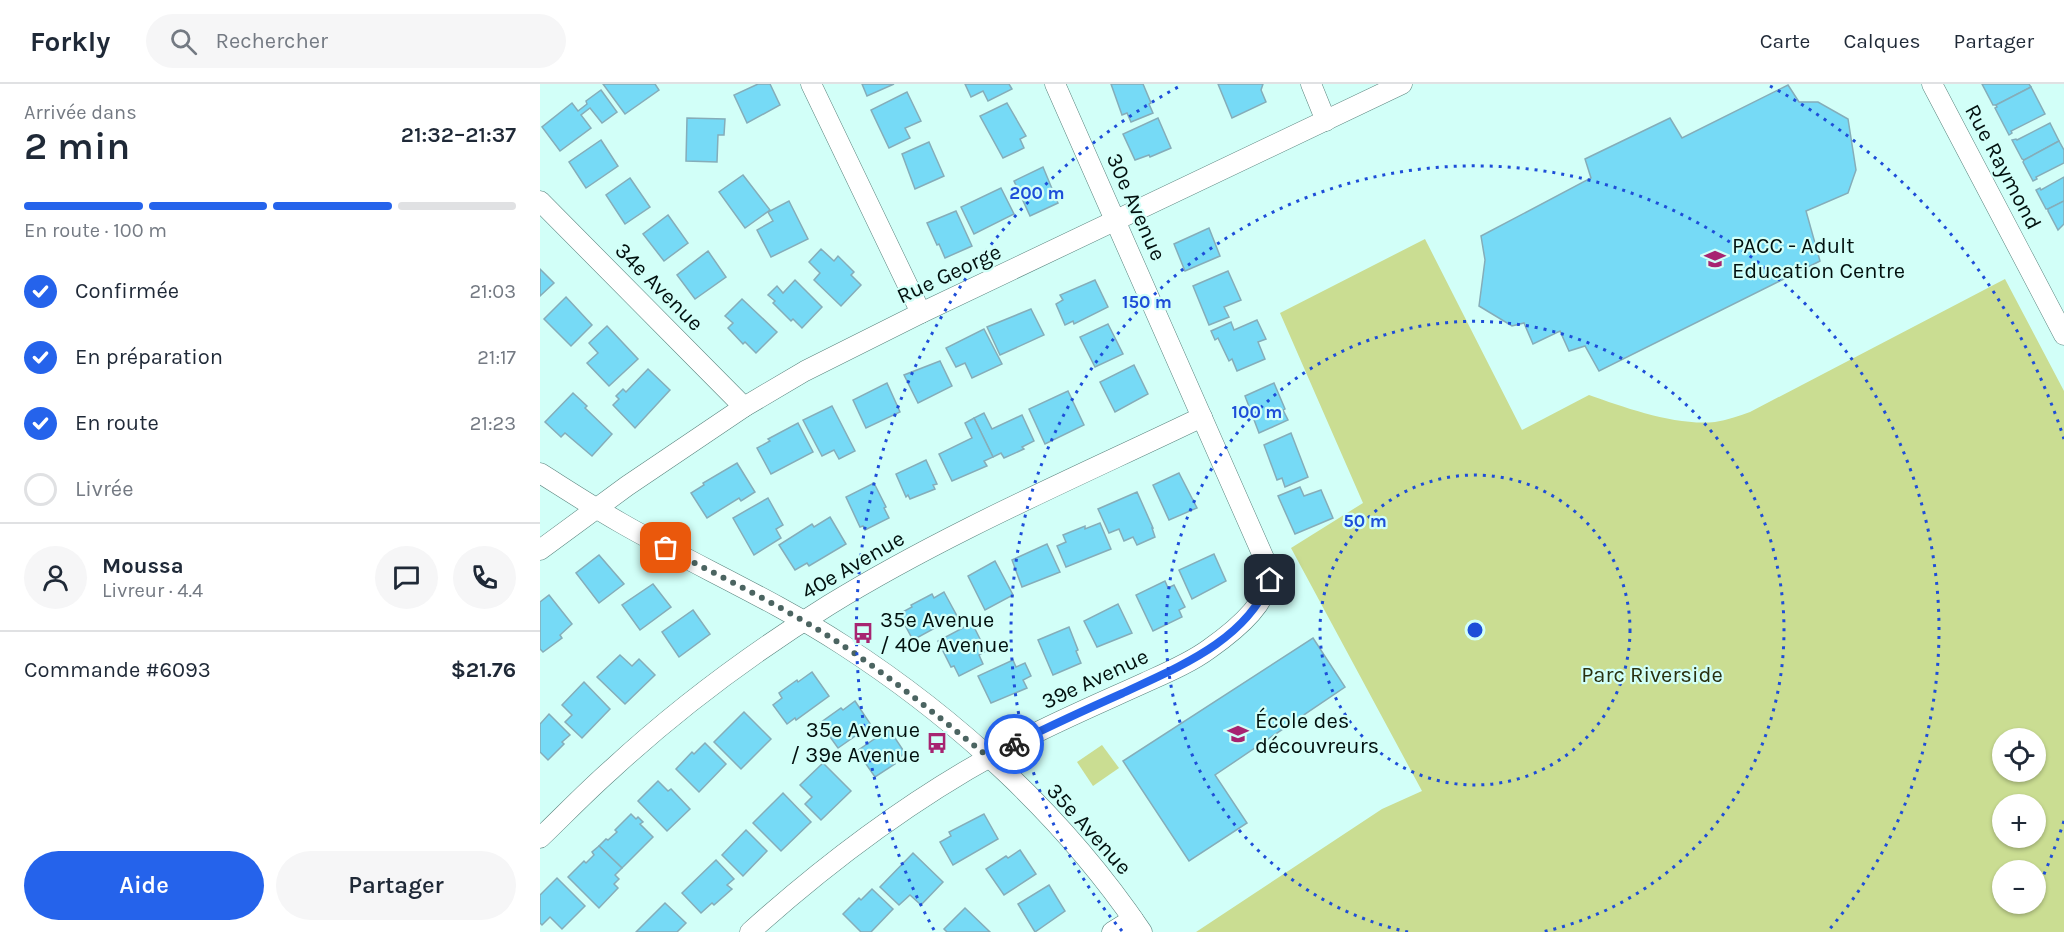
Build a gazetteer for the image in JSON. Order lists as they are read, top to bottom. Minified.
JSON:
{"streets":{"street":["Rue Raymond","30e Avenue","Rue George","34e Avenue","40e Avenue","39e Avenue","35e Avenue"]},"crossings":[["30e Avenue","Rue George"],["30e Avenue","40e Avenue"],["30e Avenue","39e Avenue"],["Rue George","34e Avenue"],["Rue George","35e Avenue"],["40e Avenue","35e Avenue"],["39e Avenue","35e Avenue"]],"parks":["Parc Riverside"],"places":{"school or university":["PACC - Adult Education Centre","École des découvreurs"],"bus stop":["35e Avenue / 40e Avenue","35e Avenue / 39e Avenue"]},"page":{"header":"Forkly","search":"Rechercher","nav":["Carte","Calques","Partager"],"heading":["2 min","Arrivée dans","21:32–21:37"],"panel":["Moussa","Livreur · 4.4","Commande #6093","$21.76"],"bar":"En route · 100 m","list":[["Confirmée","21:03"],["En préparation","21:17"],["En route","21:23"],"Livrée"],"map_buttons":["+","−"],"buttons":["Aide","Partager"]},"rings":["200 m","150 m","100 m","50 m"]}
